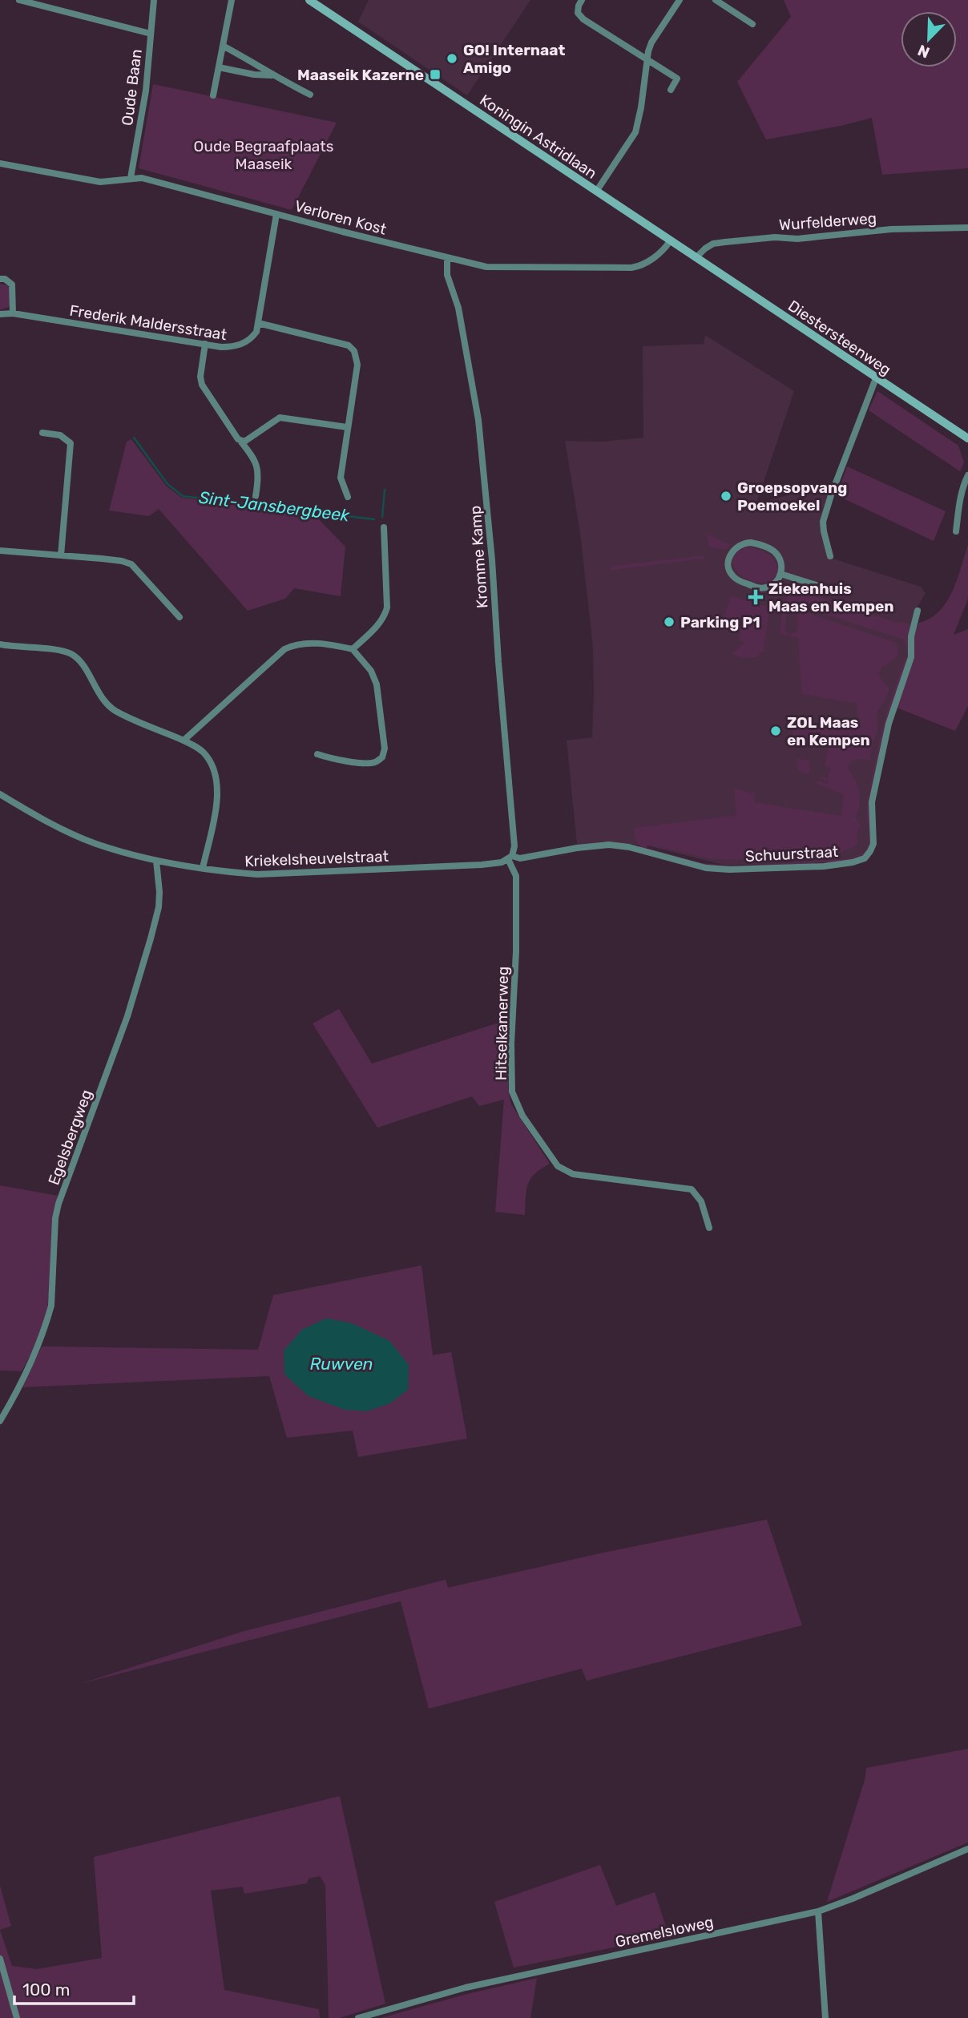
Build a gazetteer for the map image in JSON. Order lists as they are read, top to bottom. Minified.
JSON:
{"streets":{"main road":["Koningin Astridlaan","Diestersteenweg"],"street":["Oude Baan","Verloren Kost","Wurfelderweg","Frederik Maldersstraat","Kromme Kamp","Schuurstraat","Kriekelsheuvelstraat","Hitselkamerweg","Egelsbergweg","Gremelsloweg"]},"crossings":[["Oude Baan","Verloren Kost"],["Koningin Astridlaan","Verloren Kost"],["Koningin Astridlaan","Wurfelderweg"],["Koningin Astridlaan","Diestersteenweg"],["Verloren Kost","Frederik Maldersstraat"],["Verloren Kost","Kromme Kamp"],["Wurfelderweg","Diestersteenweg"],["Kromme Kamp","Schuurstraat"],["Kromme Kamp","Kriekelsheuvelstraat"],["Kromme Kamp","Hitselkamerweg"],["Schuurstraat","Kriekelsheuvelstraat"],["Schuurstraat","Hitselkamerweg"],["Kriekelsheuvelstraat","Hitselkamerweg"],["Kriekelsheuvelstraat","Egelsbergweg"]],"water":["Sint-Jansbergbeek","Ruwven"],"parks":["Oude Begraafplaats Maaseik"],"places":{"other":["GO! Internaat Amigo","Groepsopvang Poemoekel","Parking P1","ZOL Maas en Kempen"],"transit":["Maaseik Kazerne"],"health":["Ziekenhuis Maas en Kempen"]},"scale_bar":"100 m","north":"bottom left"}
